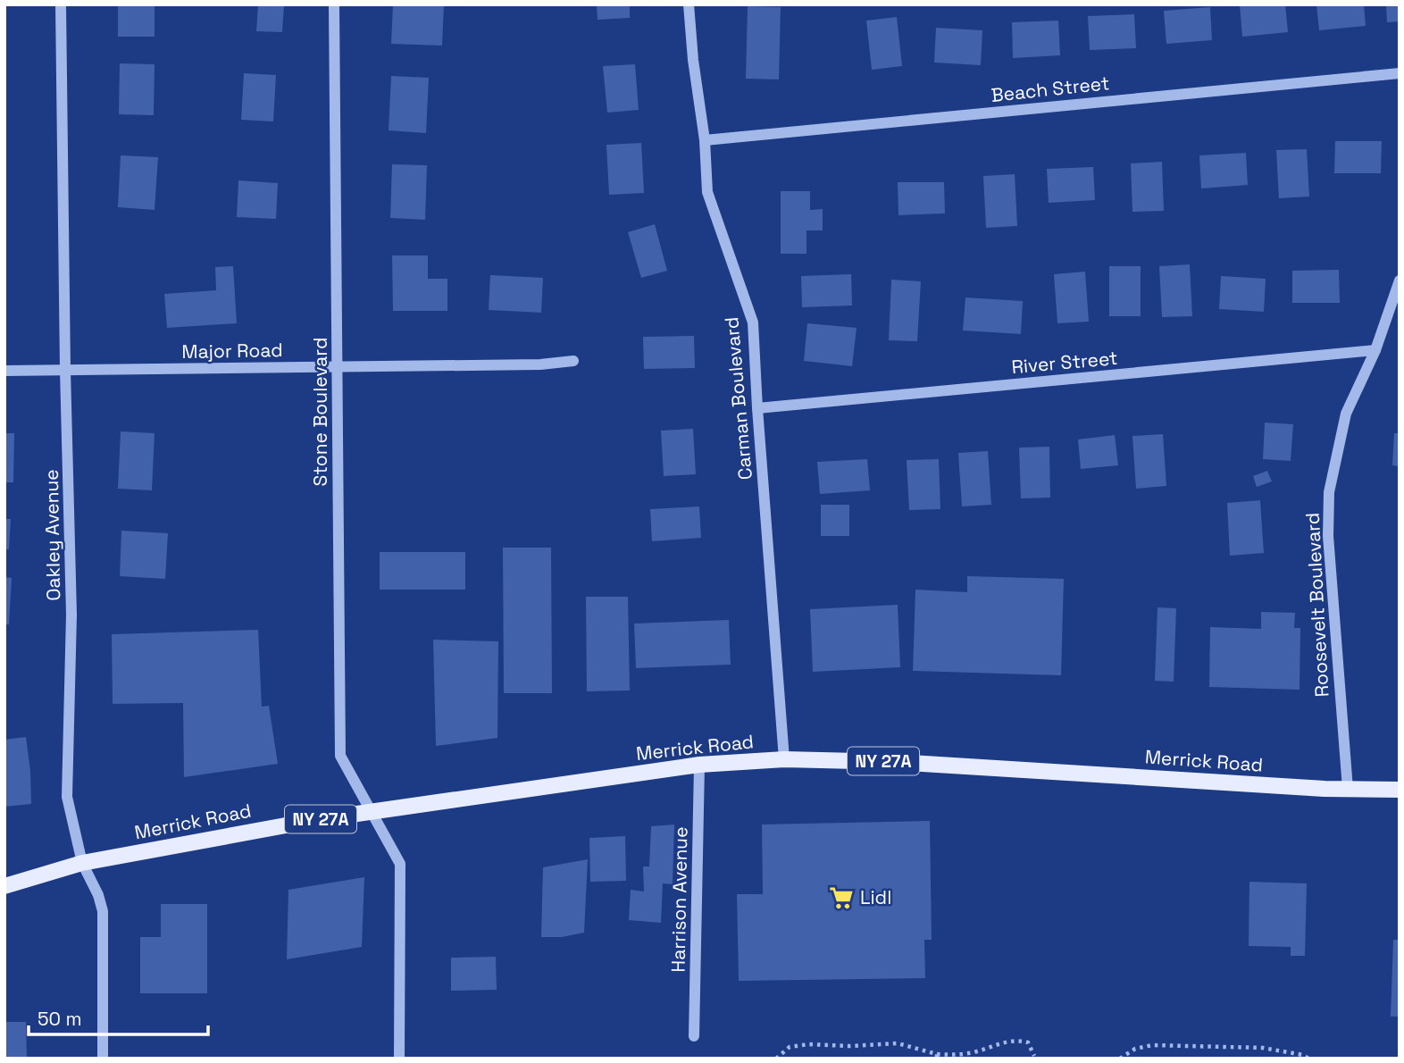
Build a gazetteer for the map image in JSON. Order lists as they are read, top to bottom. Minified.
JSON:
{"streets":{"main road":["Merrick Road","NY 27A"],"street":["Beach Street","Major Road","River Street","Carman Boulevard","Stone Boulevard","Oakley Avenue","Roosevelt Boulevard","Harrison Avenue"]},"crossings":[["Beach Street","Carman Boulevard"],["Major Road","Stone Boulevard"],["Major Road","Oakley Avenue"],["River Street","Carman Boulevard"],["River Street","Roosevelt Boulevard"],["Carman Boulevard","Merrick Road"],["Stone Boulevard","Merrick Road"],["Oakley Avenue","Merrick Road"],["Roosevelt Boulevard","Merrick Road"],["Merrick Road","Harrison Avenue"]],"places":{"supermarket":["Lidl"]},"scale_bar":"50 m"}
